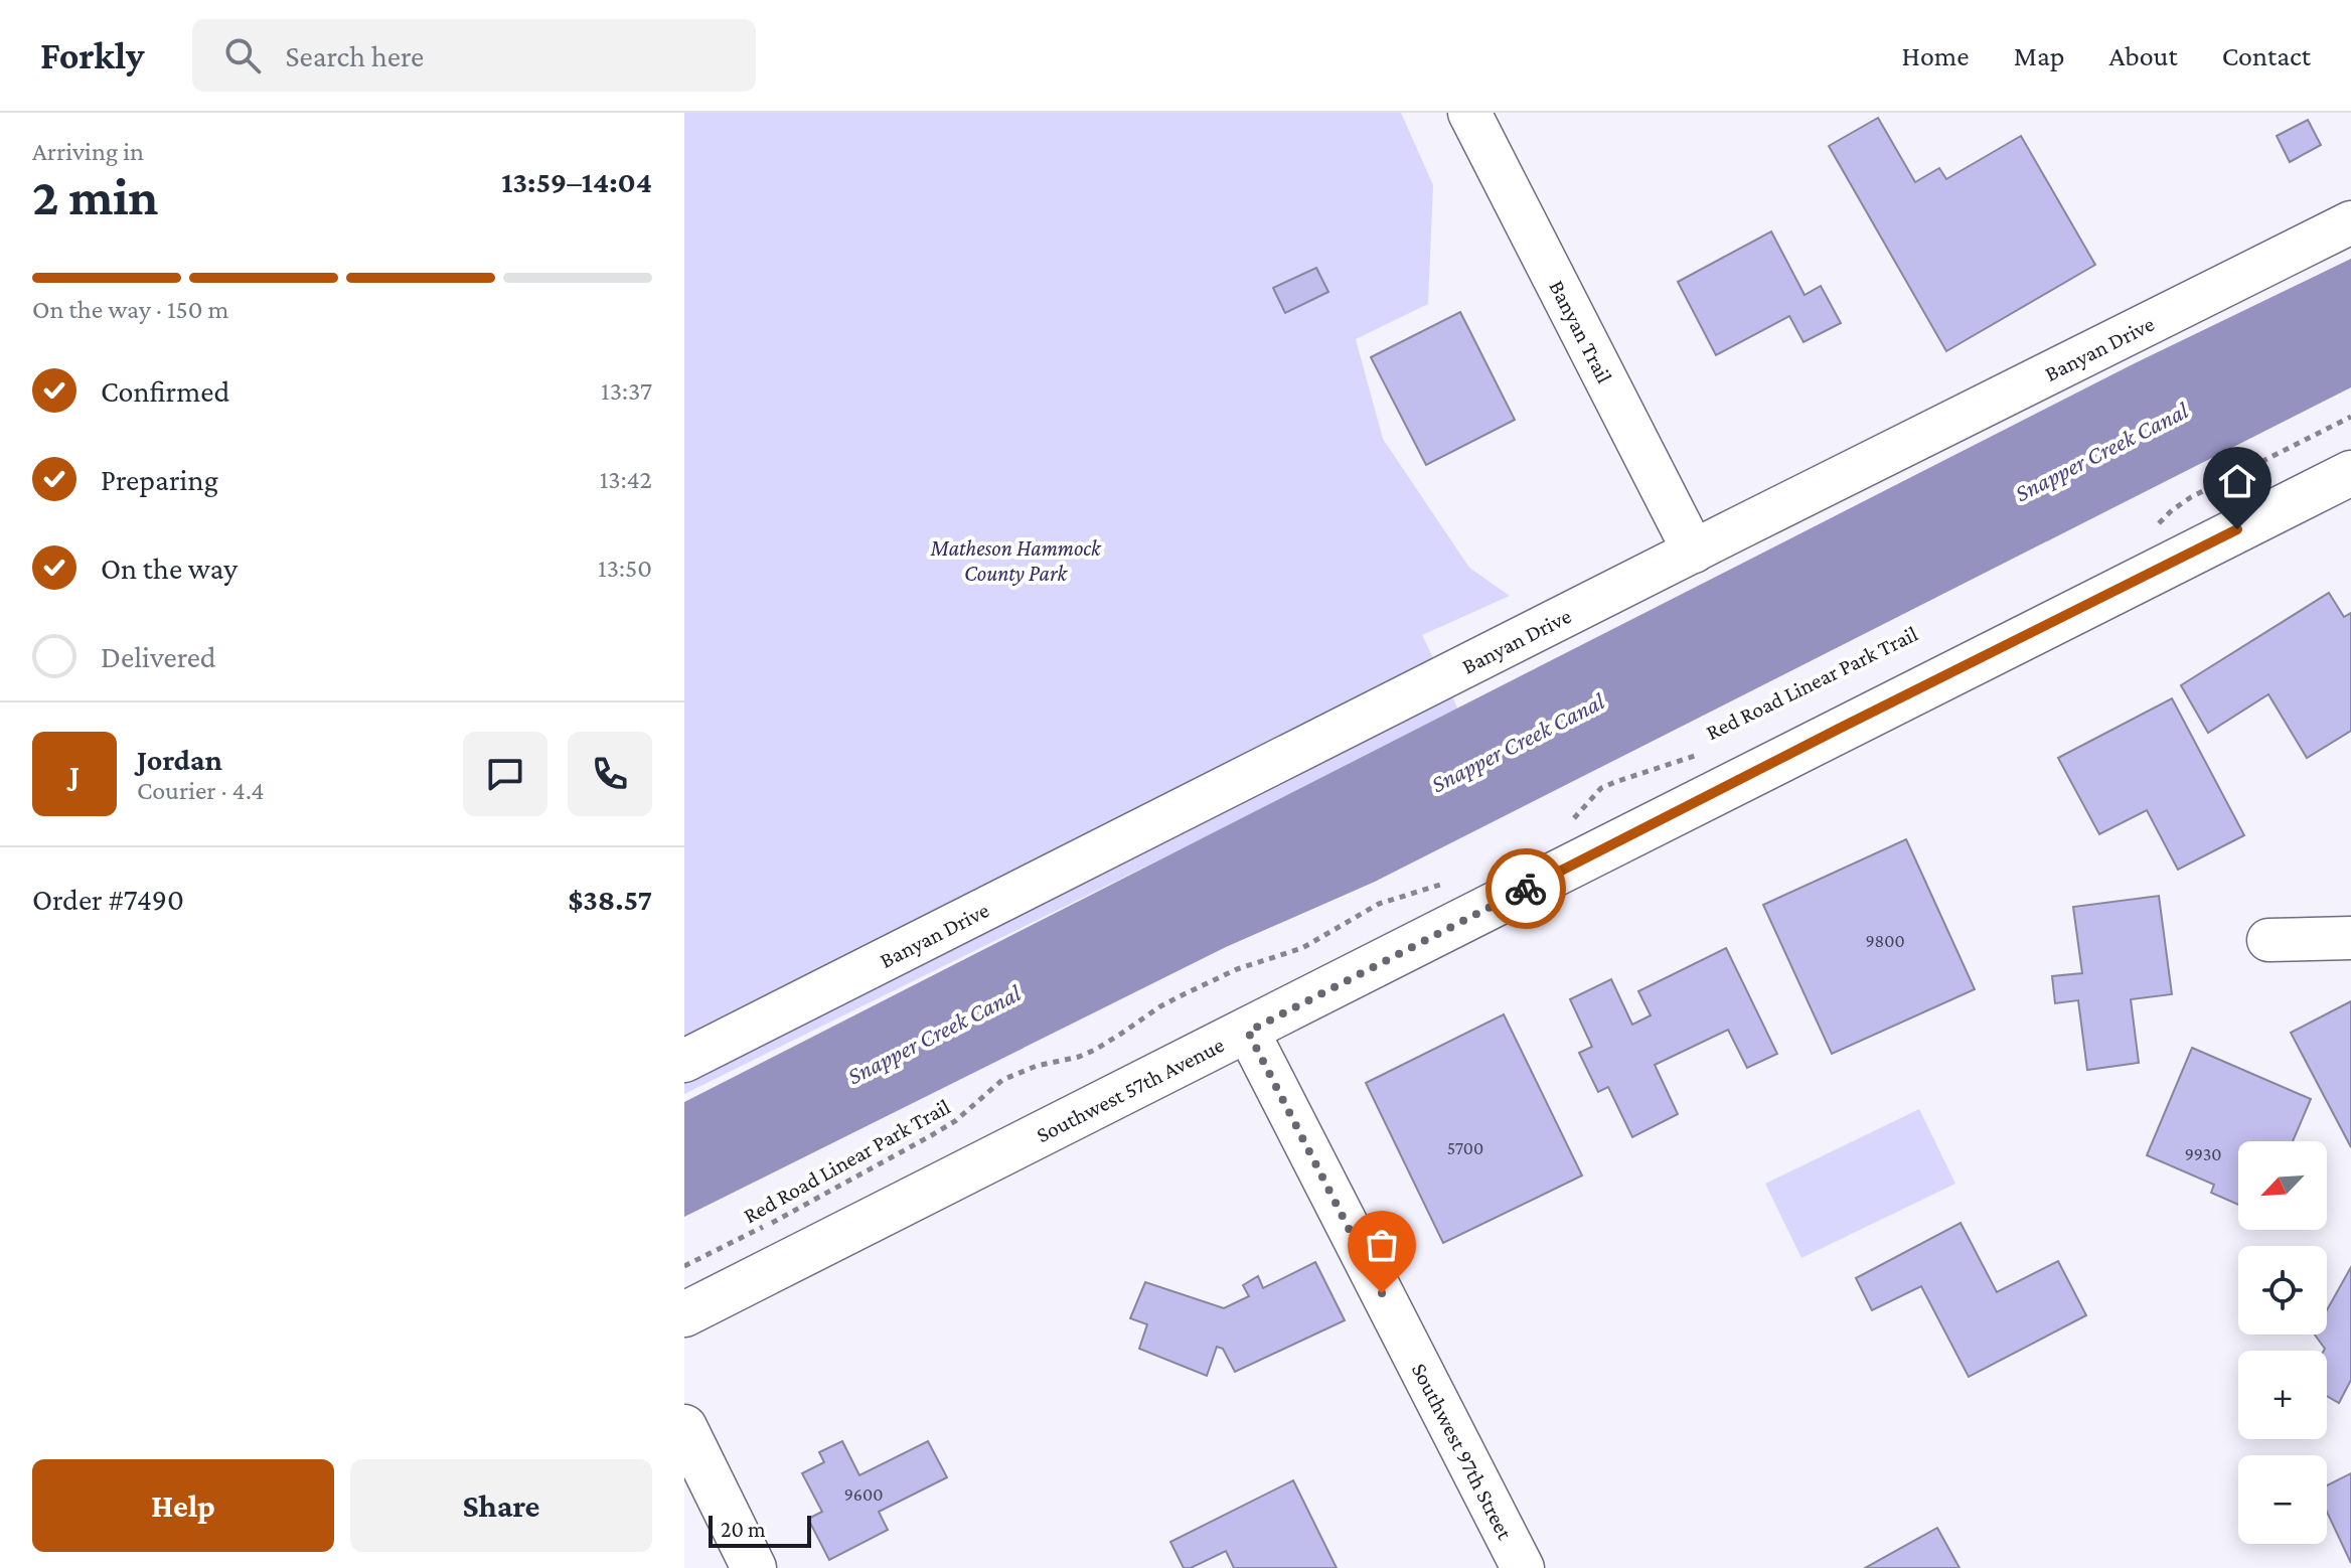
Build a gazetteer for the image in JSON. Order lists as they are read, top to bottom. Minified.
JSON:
{"streets":{"main road":["Southwest 57th Avenue"],"street":["Banyan Trail","Banyan Drive","Southwest 97th Street"],"path":["Red Road Linear Park Trail"]},"crossings":[["Banyan Trail","Banyan Drive"],["Southwest 57th Avenue","Southwest 97th Street"]],"water":["Snapper Creek Canal"],"parks":["Matheson Hammock County Park"],"house_numbers":["9800","5700","9930","9600"],"scale_bar":"20 m","north":"bottom left","page":{"header":"Forkly","search":"Search here","nav":["Home","Map","About","Contact"],"heading":["2 min","Arriving in","13:59–14:04"],"panel":["Jordan","Courier · 4.4","Order #7490","$38.57"],"bar":"On the way · 150 m","list":[["Confirmed","13:37"],["Preparing","13:42"],["On the way","13:50"],"Delivered"],"round":"J","map_buttons":["+","−"],"buttons":["Help","Share"],"scale":"20 m"}}
